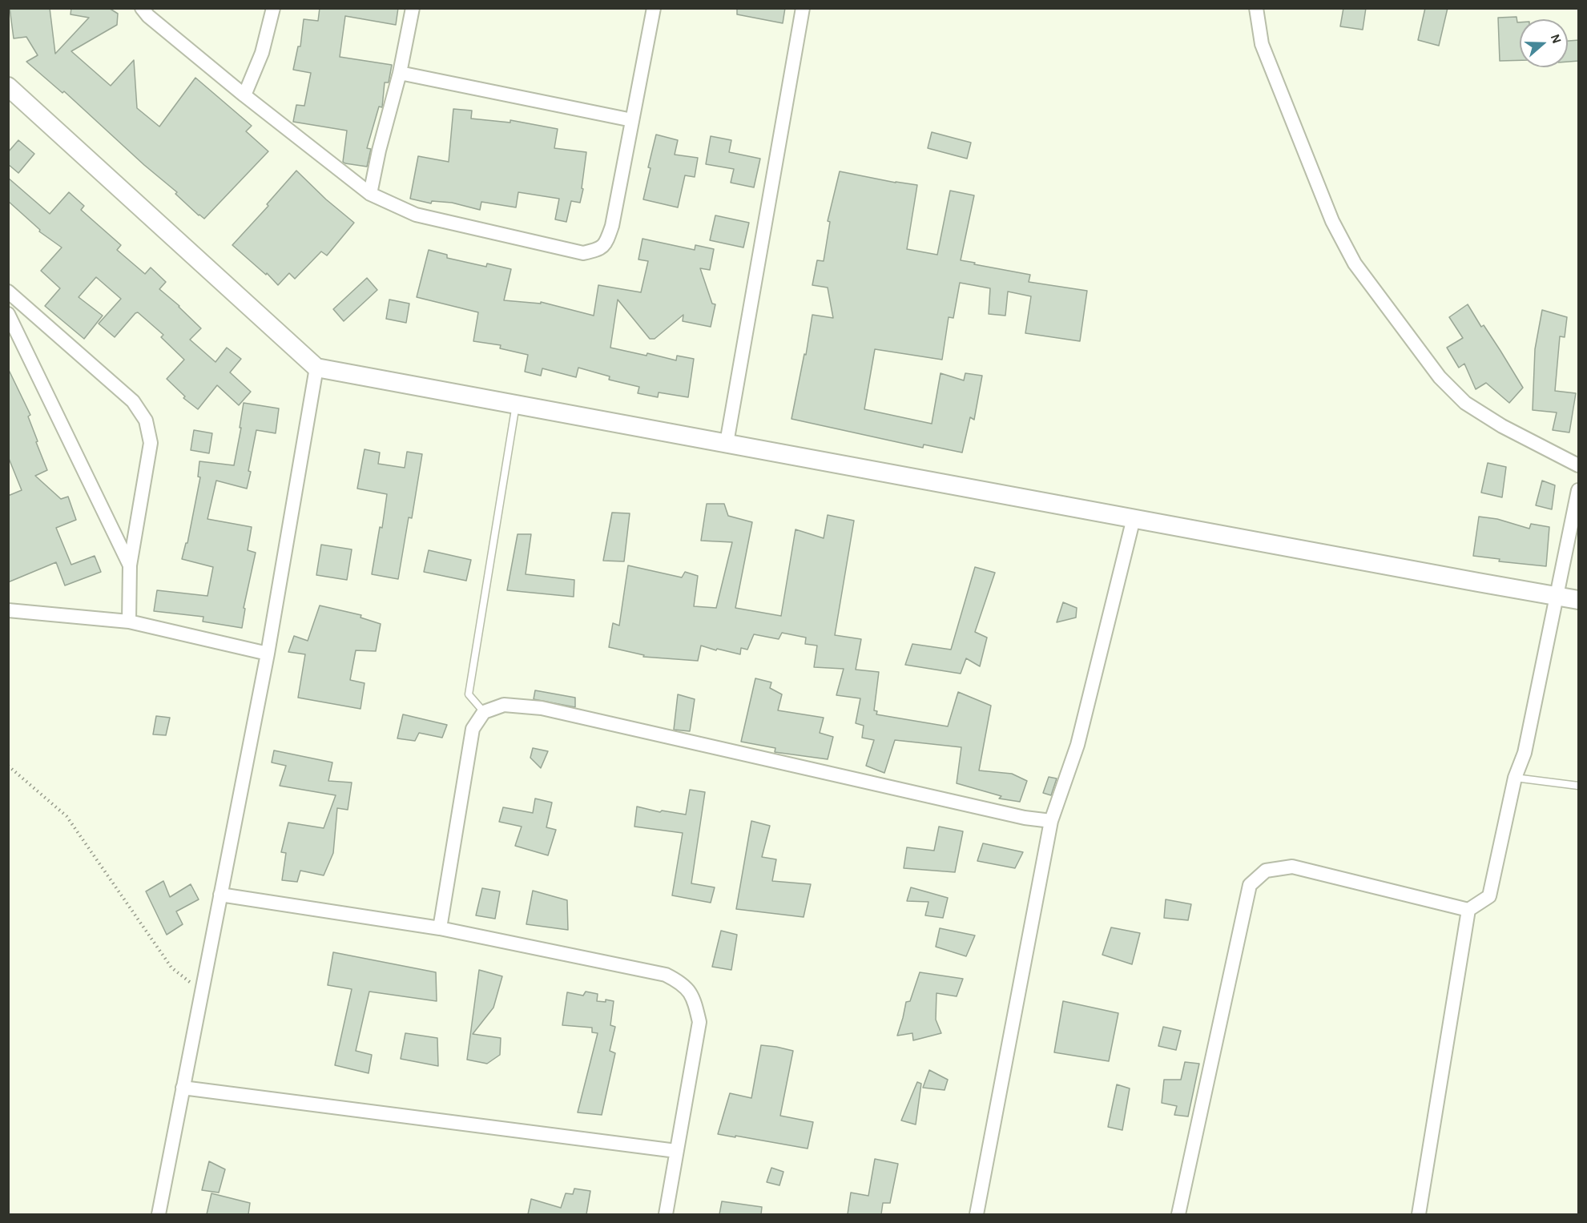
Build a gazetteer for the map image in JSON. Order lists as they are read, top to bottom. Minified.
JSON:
{"north":"right"}
